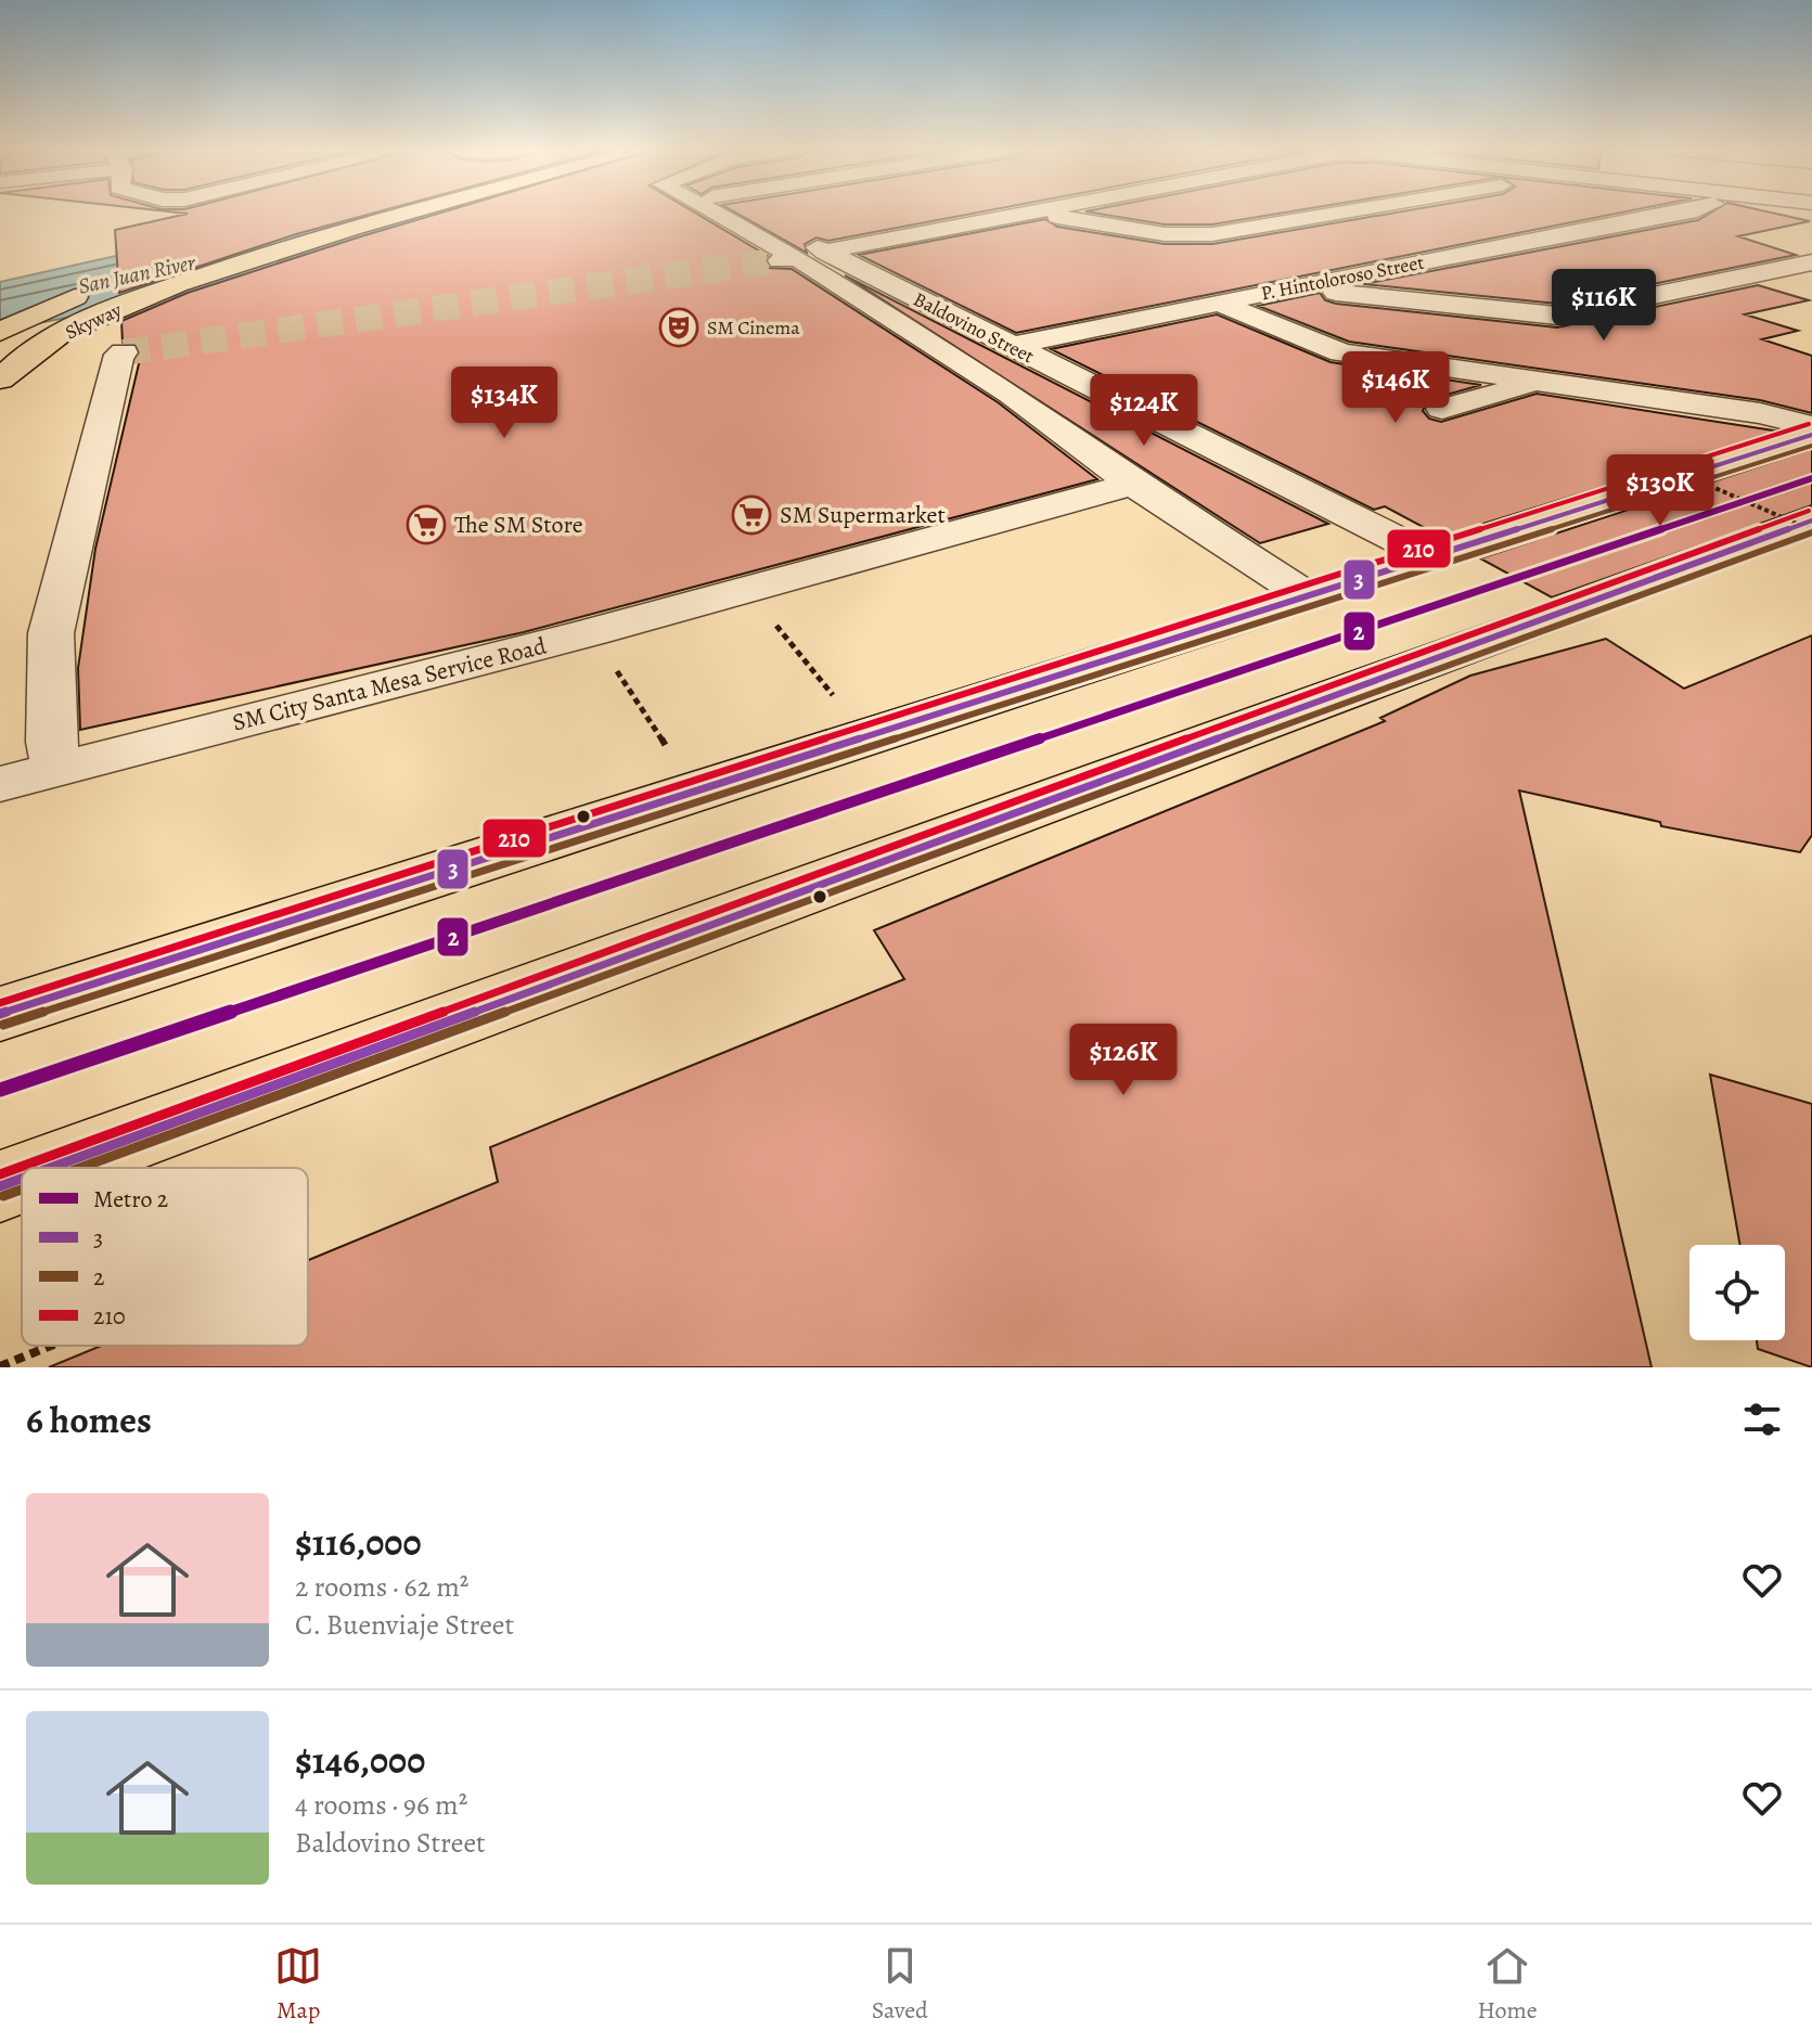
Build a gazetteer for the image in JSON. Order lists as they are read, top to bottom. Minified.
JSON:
{"streets":{"main road":["Skyway"],"street":["P. Hintoloroso Street","Baldovino Street","SM City Santa Mesa Service Road"]},"crossings":[["P. Hintoloroso Street","Baldovino Street"]],"water":["San Juan River"],"places":{"theatre":["SM Cinema"],"supermarket":["SM Supermarket","The SM Store"]},"lines":["transit line 210","transit line 3","transit line 2","metro line 2"],"legend":["Metro 2","3","2","210"],"page":{"price":["$116K","$146K","$134K","$124K","$130K","$126K"],"heading":"6 homes","list":[{"name":"$116,000","note":"2 rooms · 62 m² · C. Buenviaje Street"},{"name":"$146,000","note":"4 rooms · 96 m² · Baldovino Street"}],"tabs":["Map","Saved","Home"]}}
